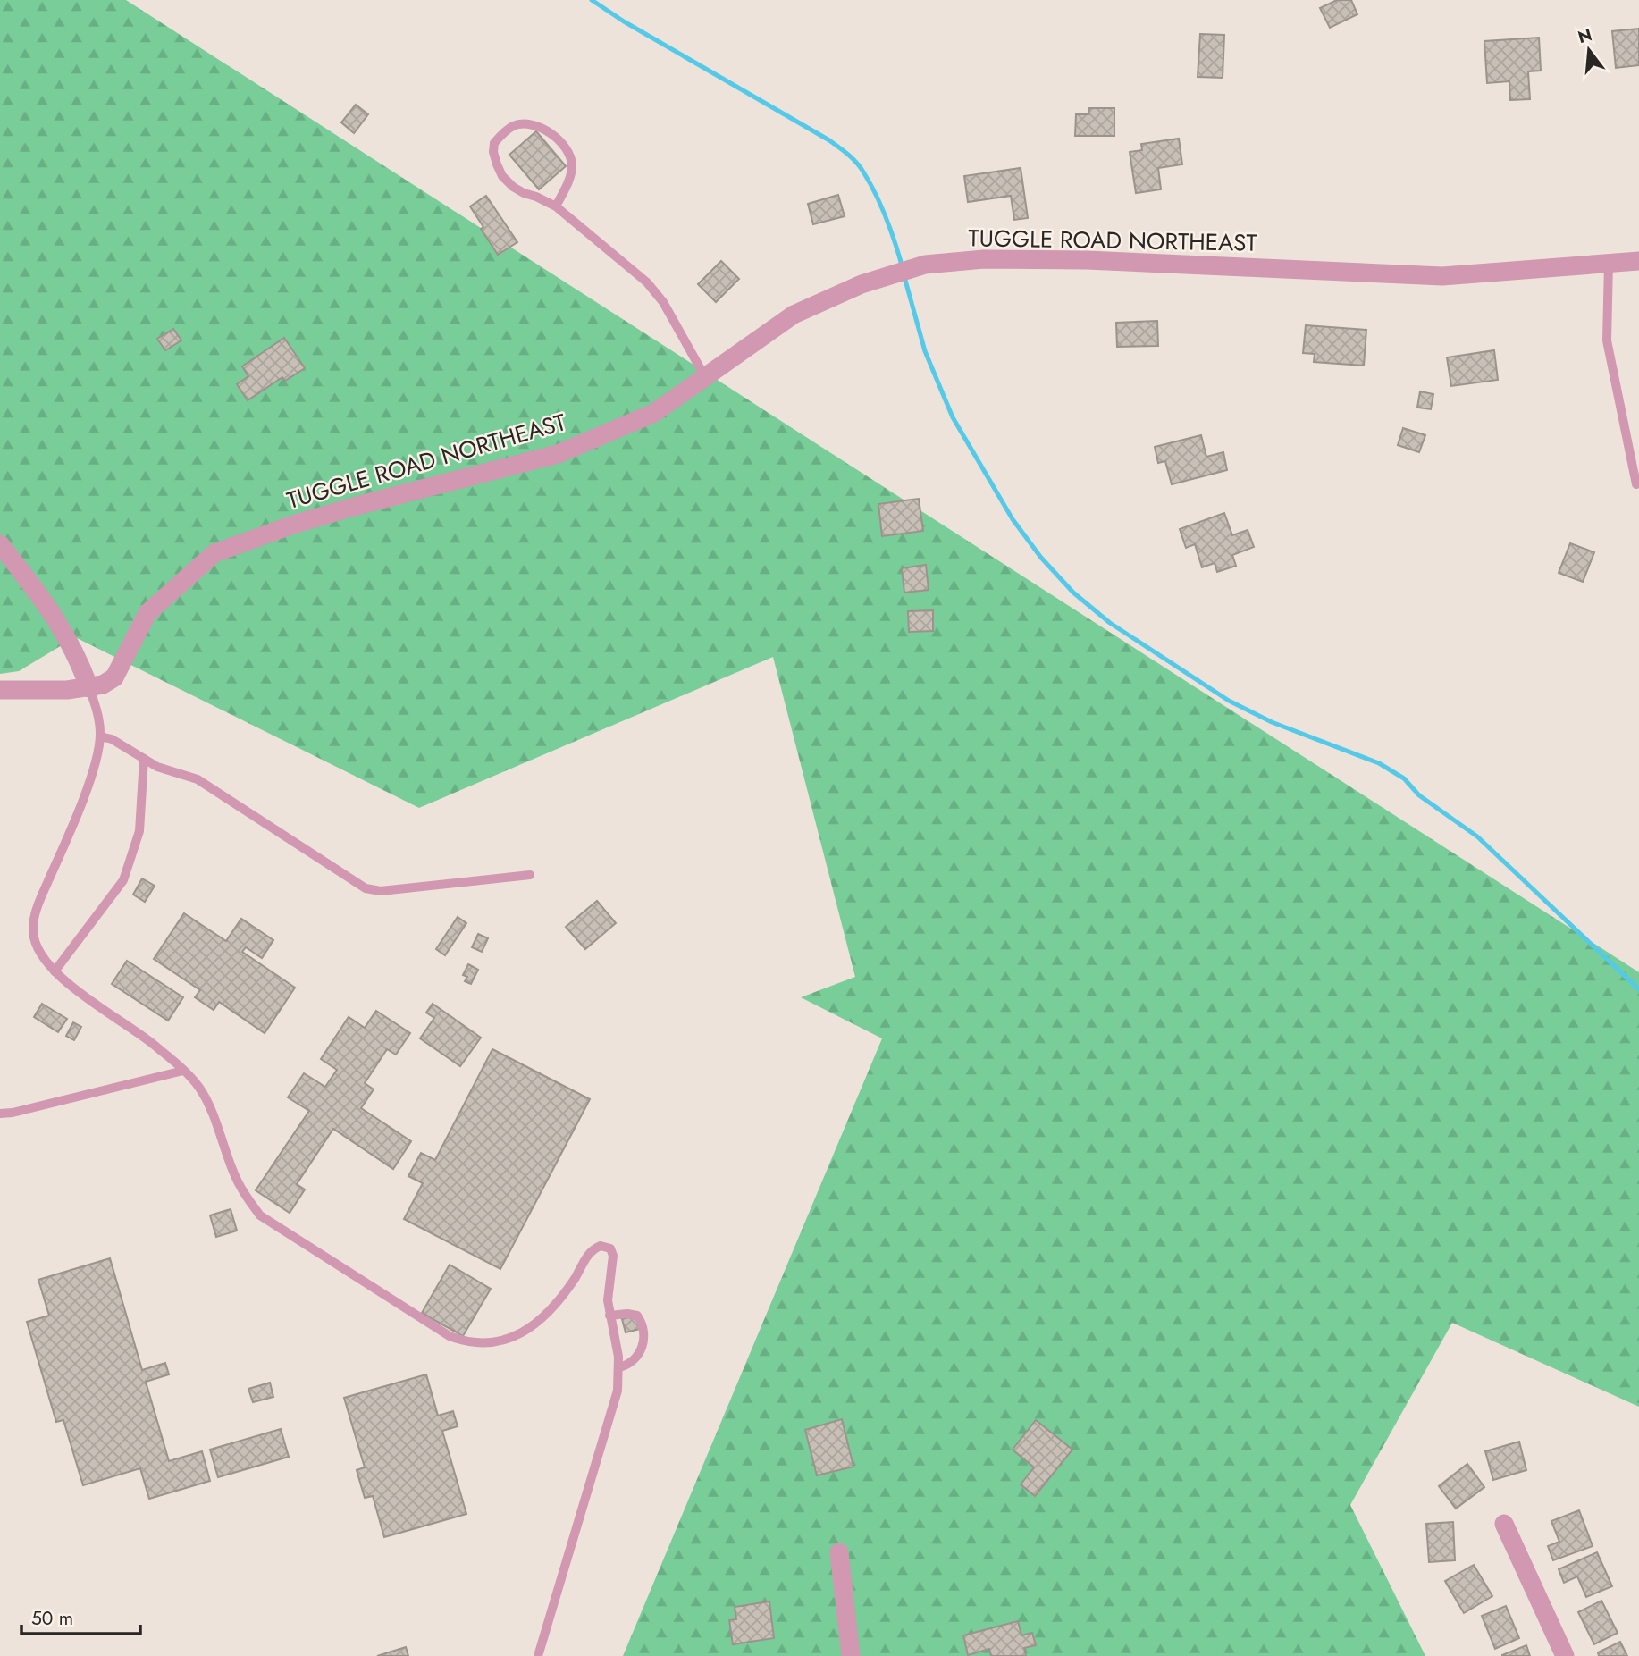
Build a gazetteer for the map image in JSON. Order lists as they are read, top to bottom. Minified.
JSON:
{"streets":{"street":["TUGGLE ROAD NORTHEAST"]},"scale_bar":"50 m","north":"top"}
